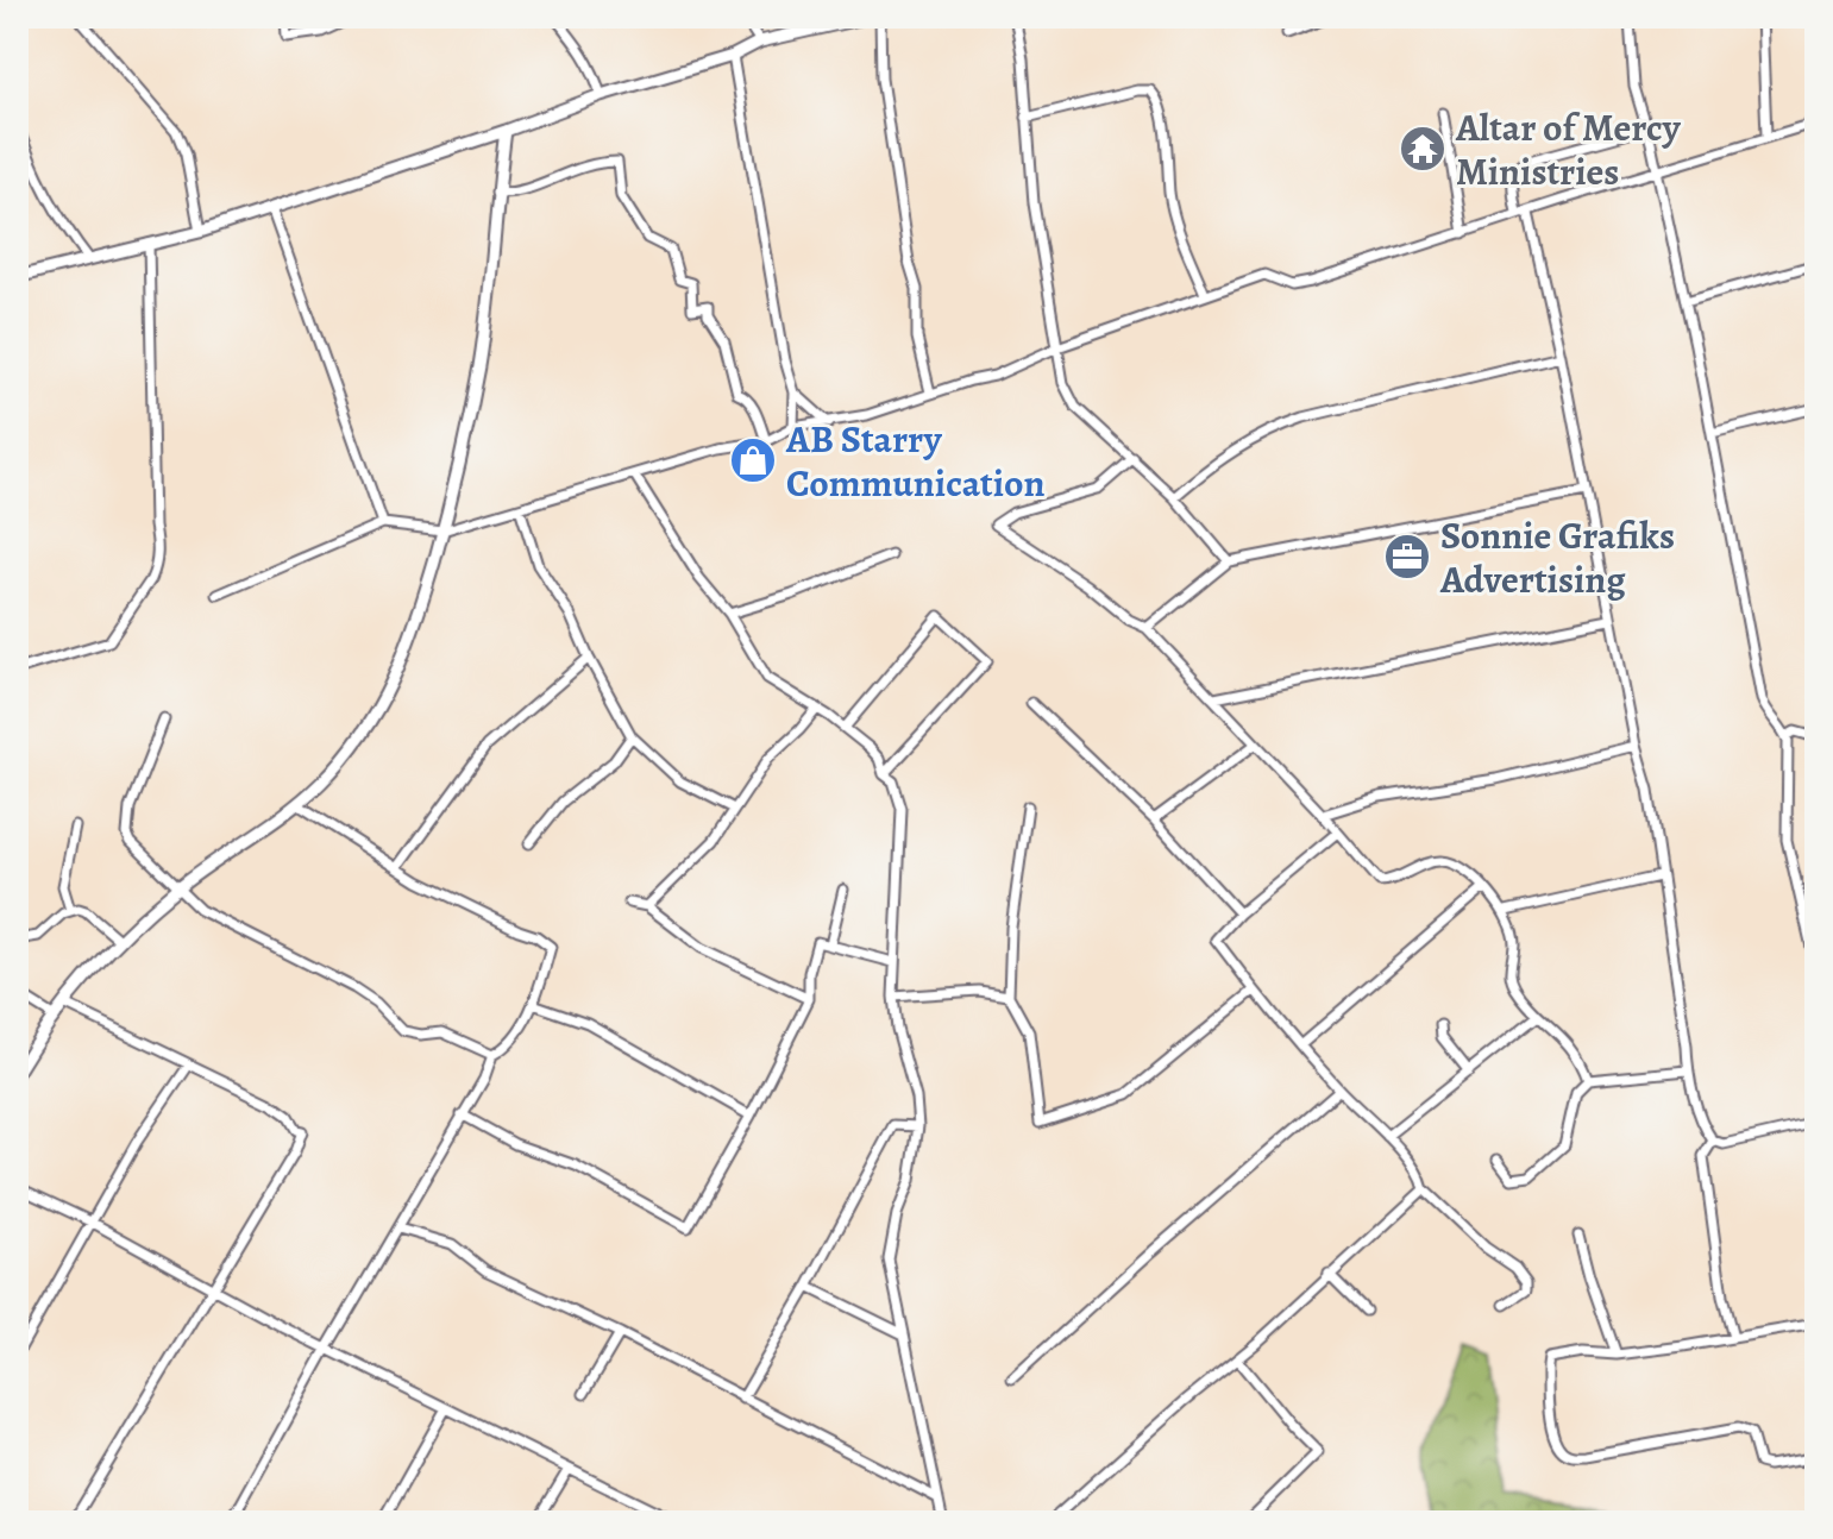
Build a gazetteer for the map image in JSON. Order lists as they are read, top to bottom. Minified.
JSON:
{"places":{"temple":["Altar of Mercy Ministries"],"shop":["AB Starry Communication"],"office":["Sonnie Grafiks Advertising"]}}
